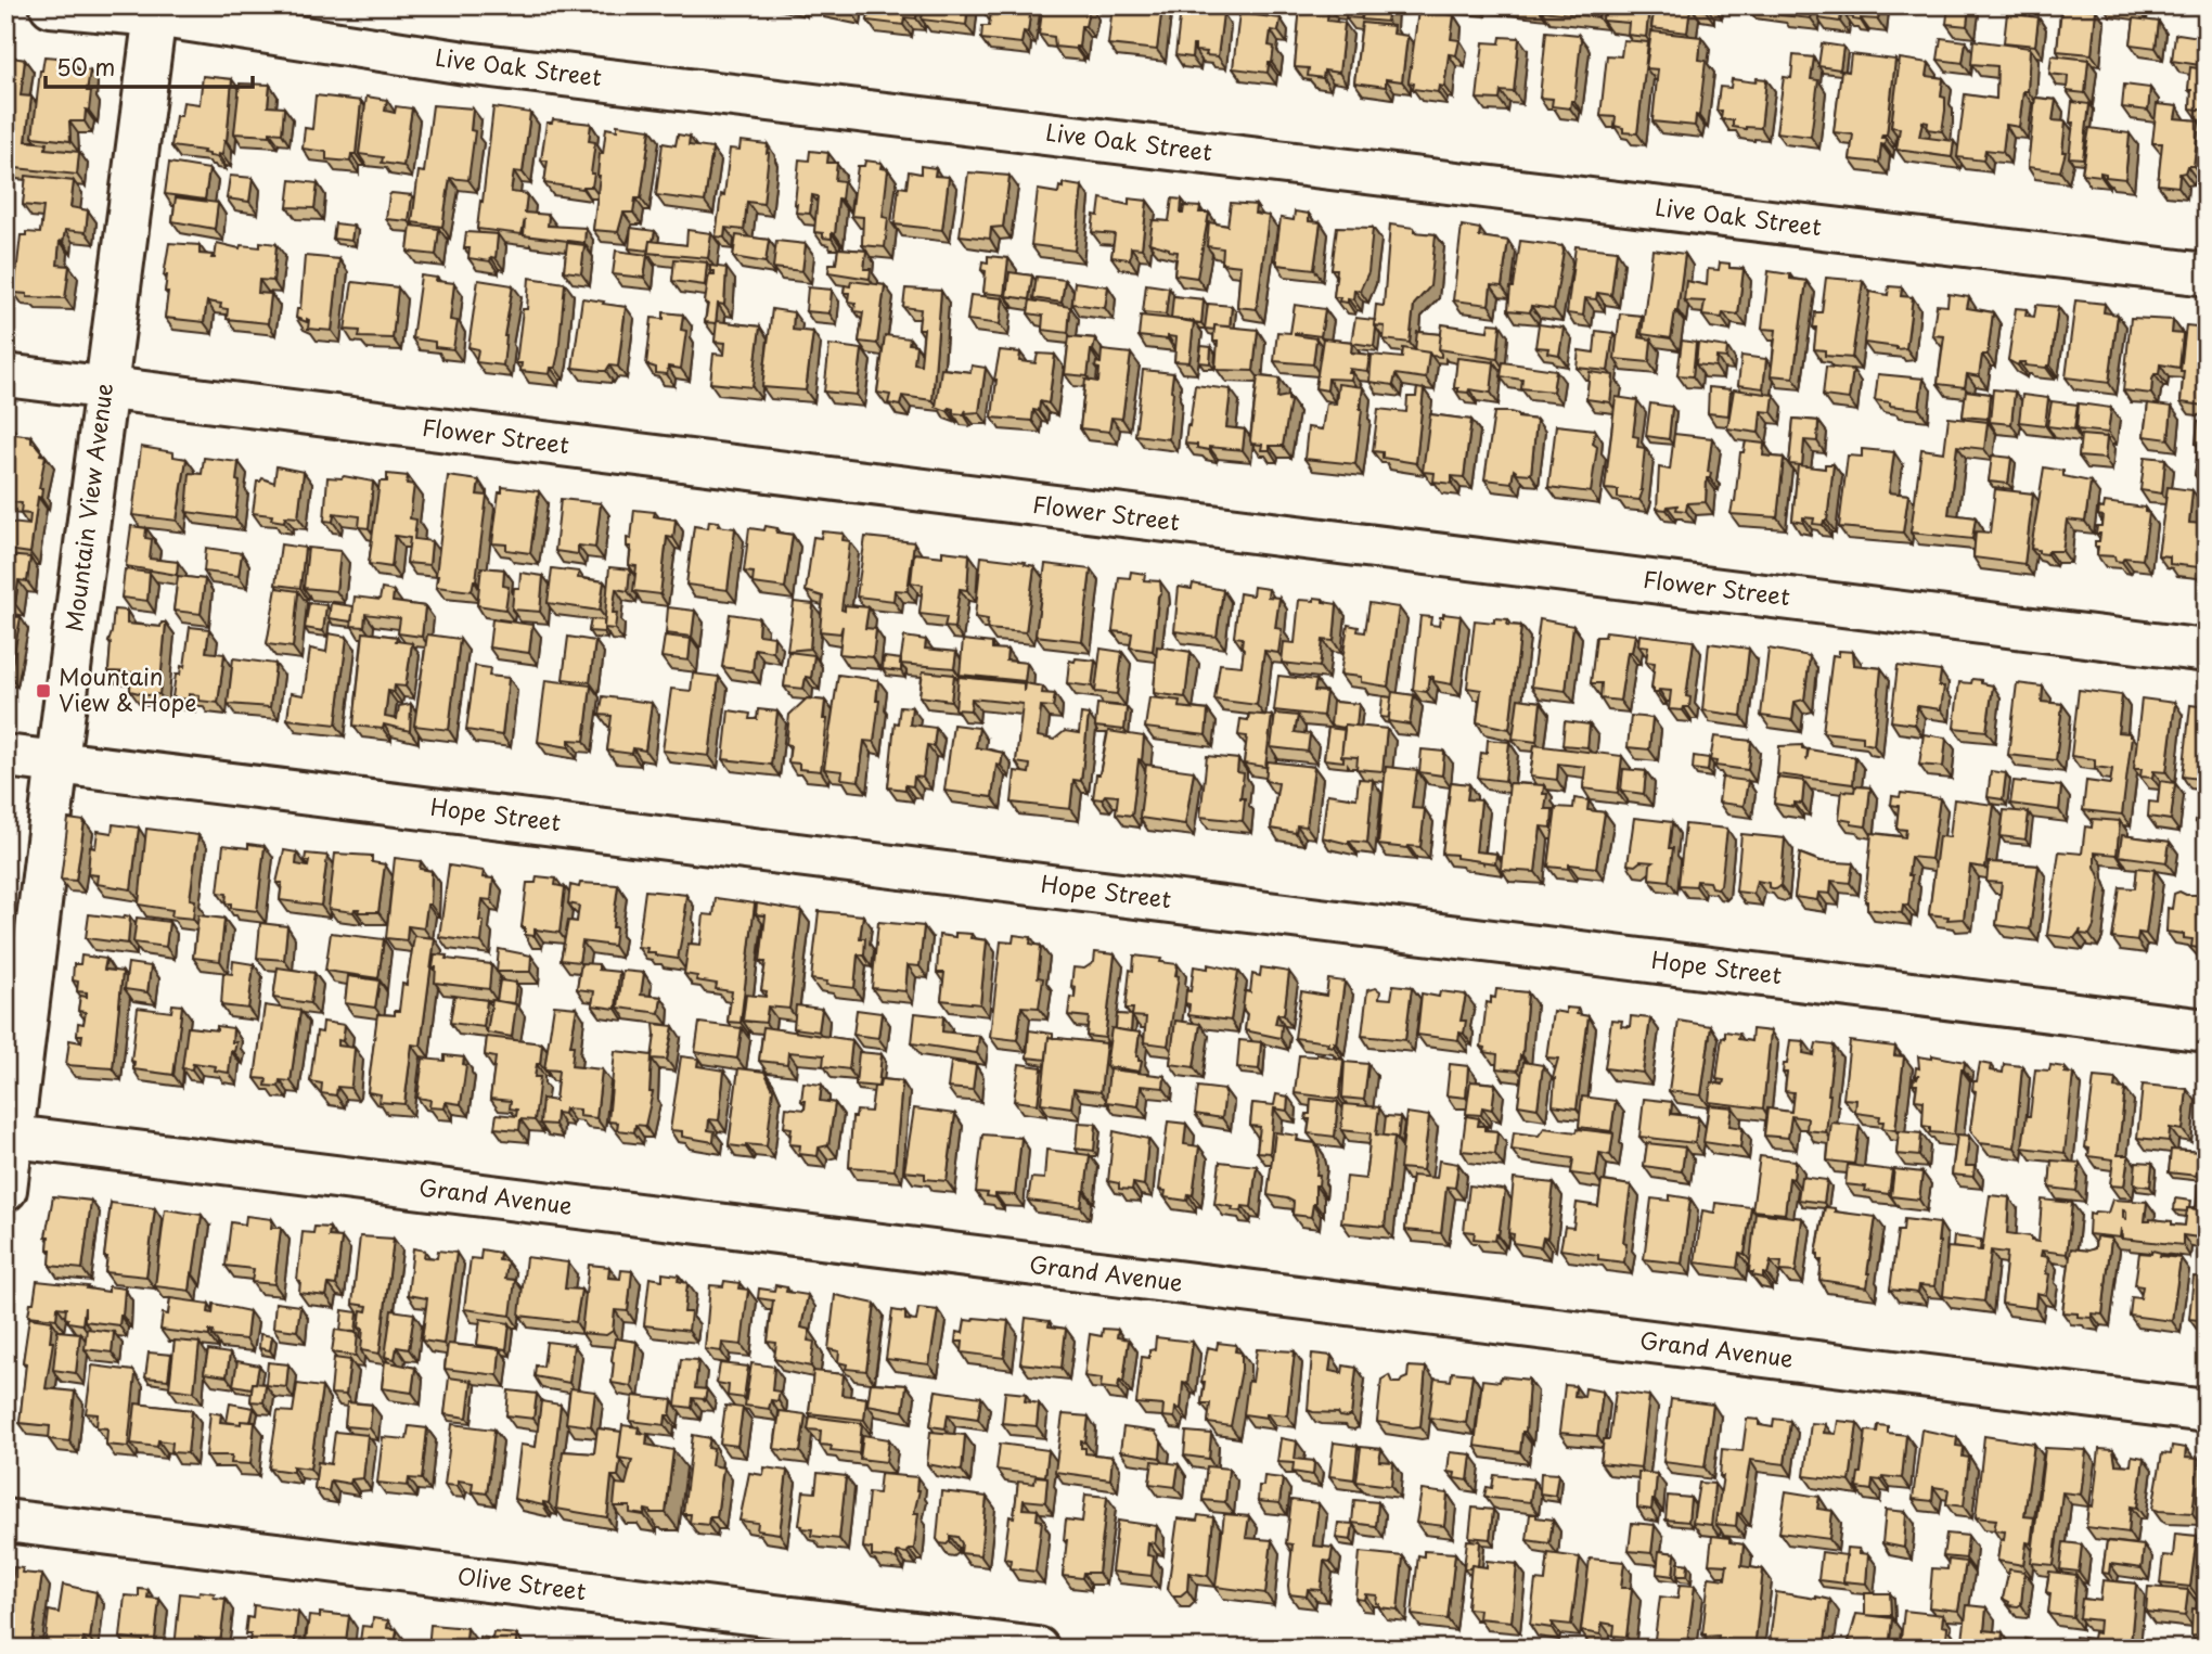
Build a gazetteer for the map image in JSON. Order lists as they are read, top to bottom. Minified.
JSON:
{"streets":{"street":["Live Oak Street","Flower Street","Mountain View Avenue","Hope Street","Grand Avenue","Olive Street"]},"crossings":[["Live Oak Street","Mountain View Avenue"],["Flower Street","Mountain View Avenue"],["Mountain View Avenue","Hope Street"],["Mountain View Avenue","Grand Avenue"]],"places":{"transit":["Mountain View & Hope"]},"scale_bar":"50 m"}
